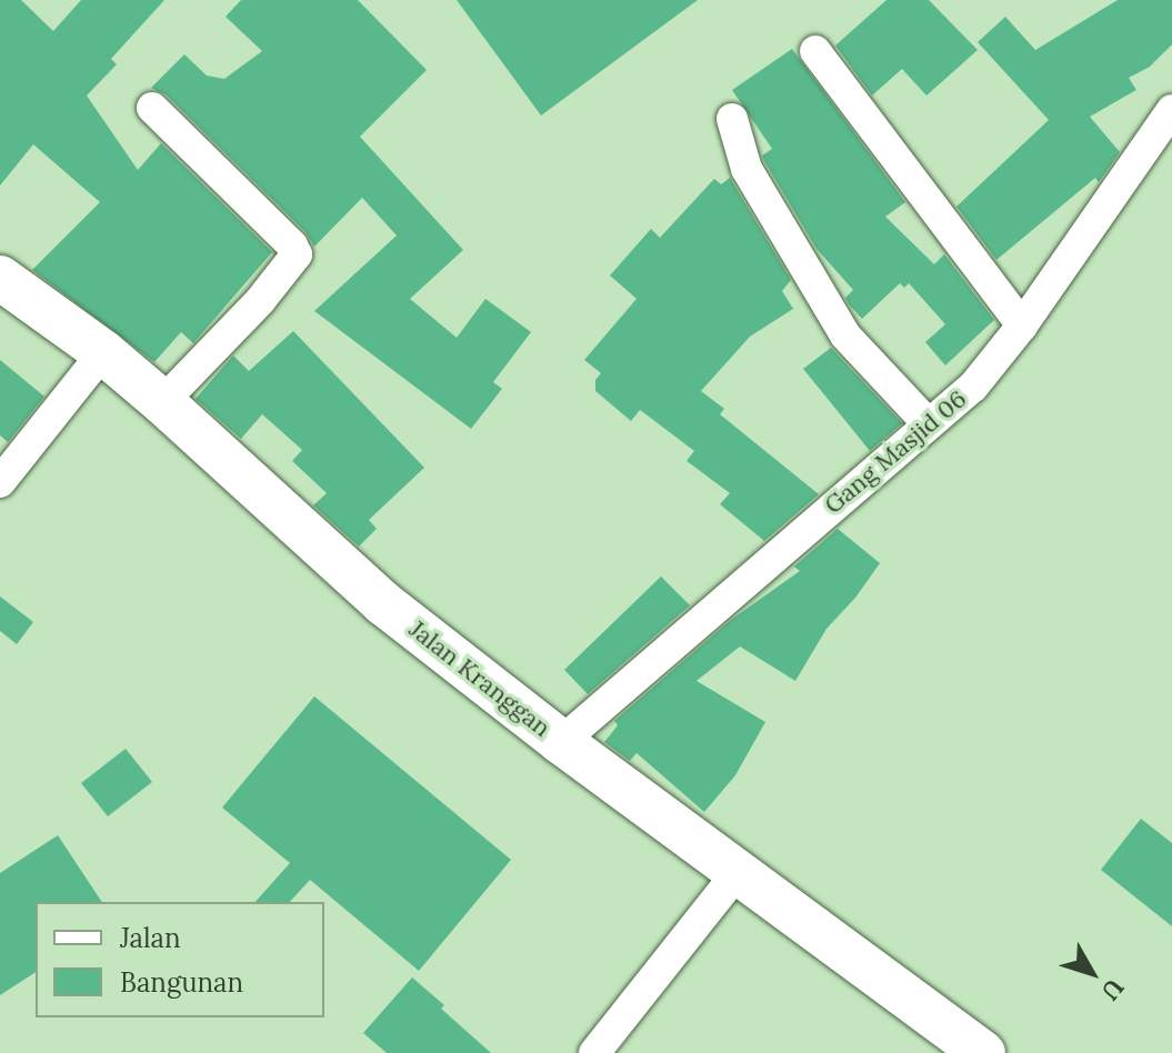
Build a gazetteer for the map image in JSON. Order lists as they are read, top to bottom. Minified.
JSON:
{"streets":{"main road":["Jalan Kranggan"],"street":["Gang Masjid 06"]},"crossings":[["Gang Masjid 06","Jalan Kranggan"]],"legend":["Jalan","Bangunan"],"north":"bottom right"}
